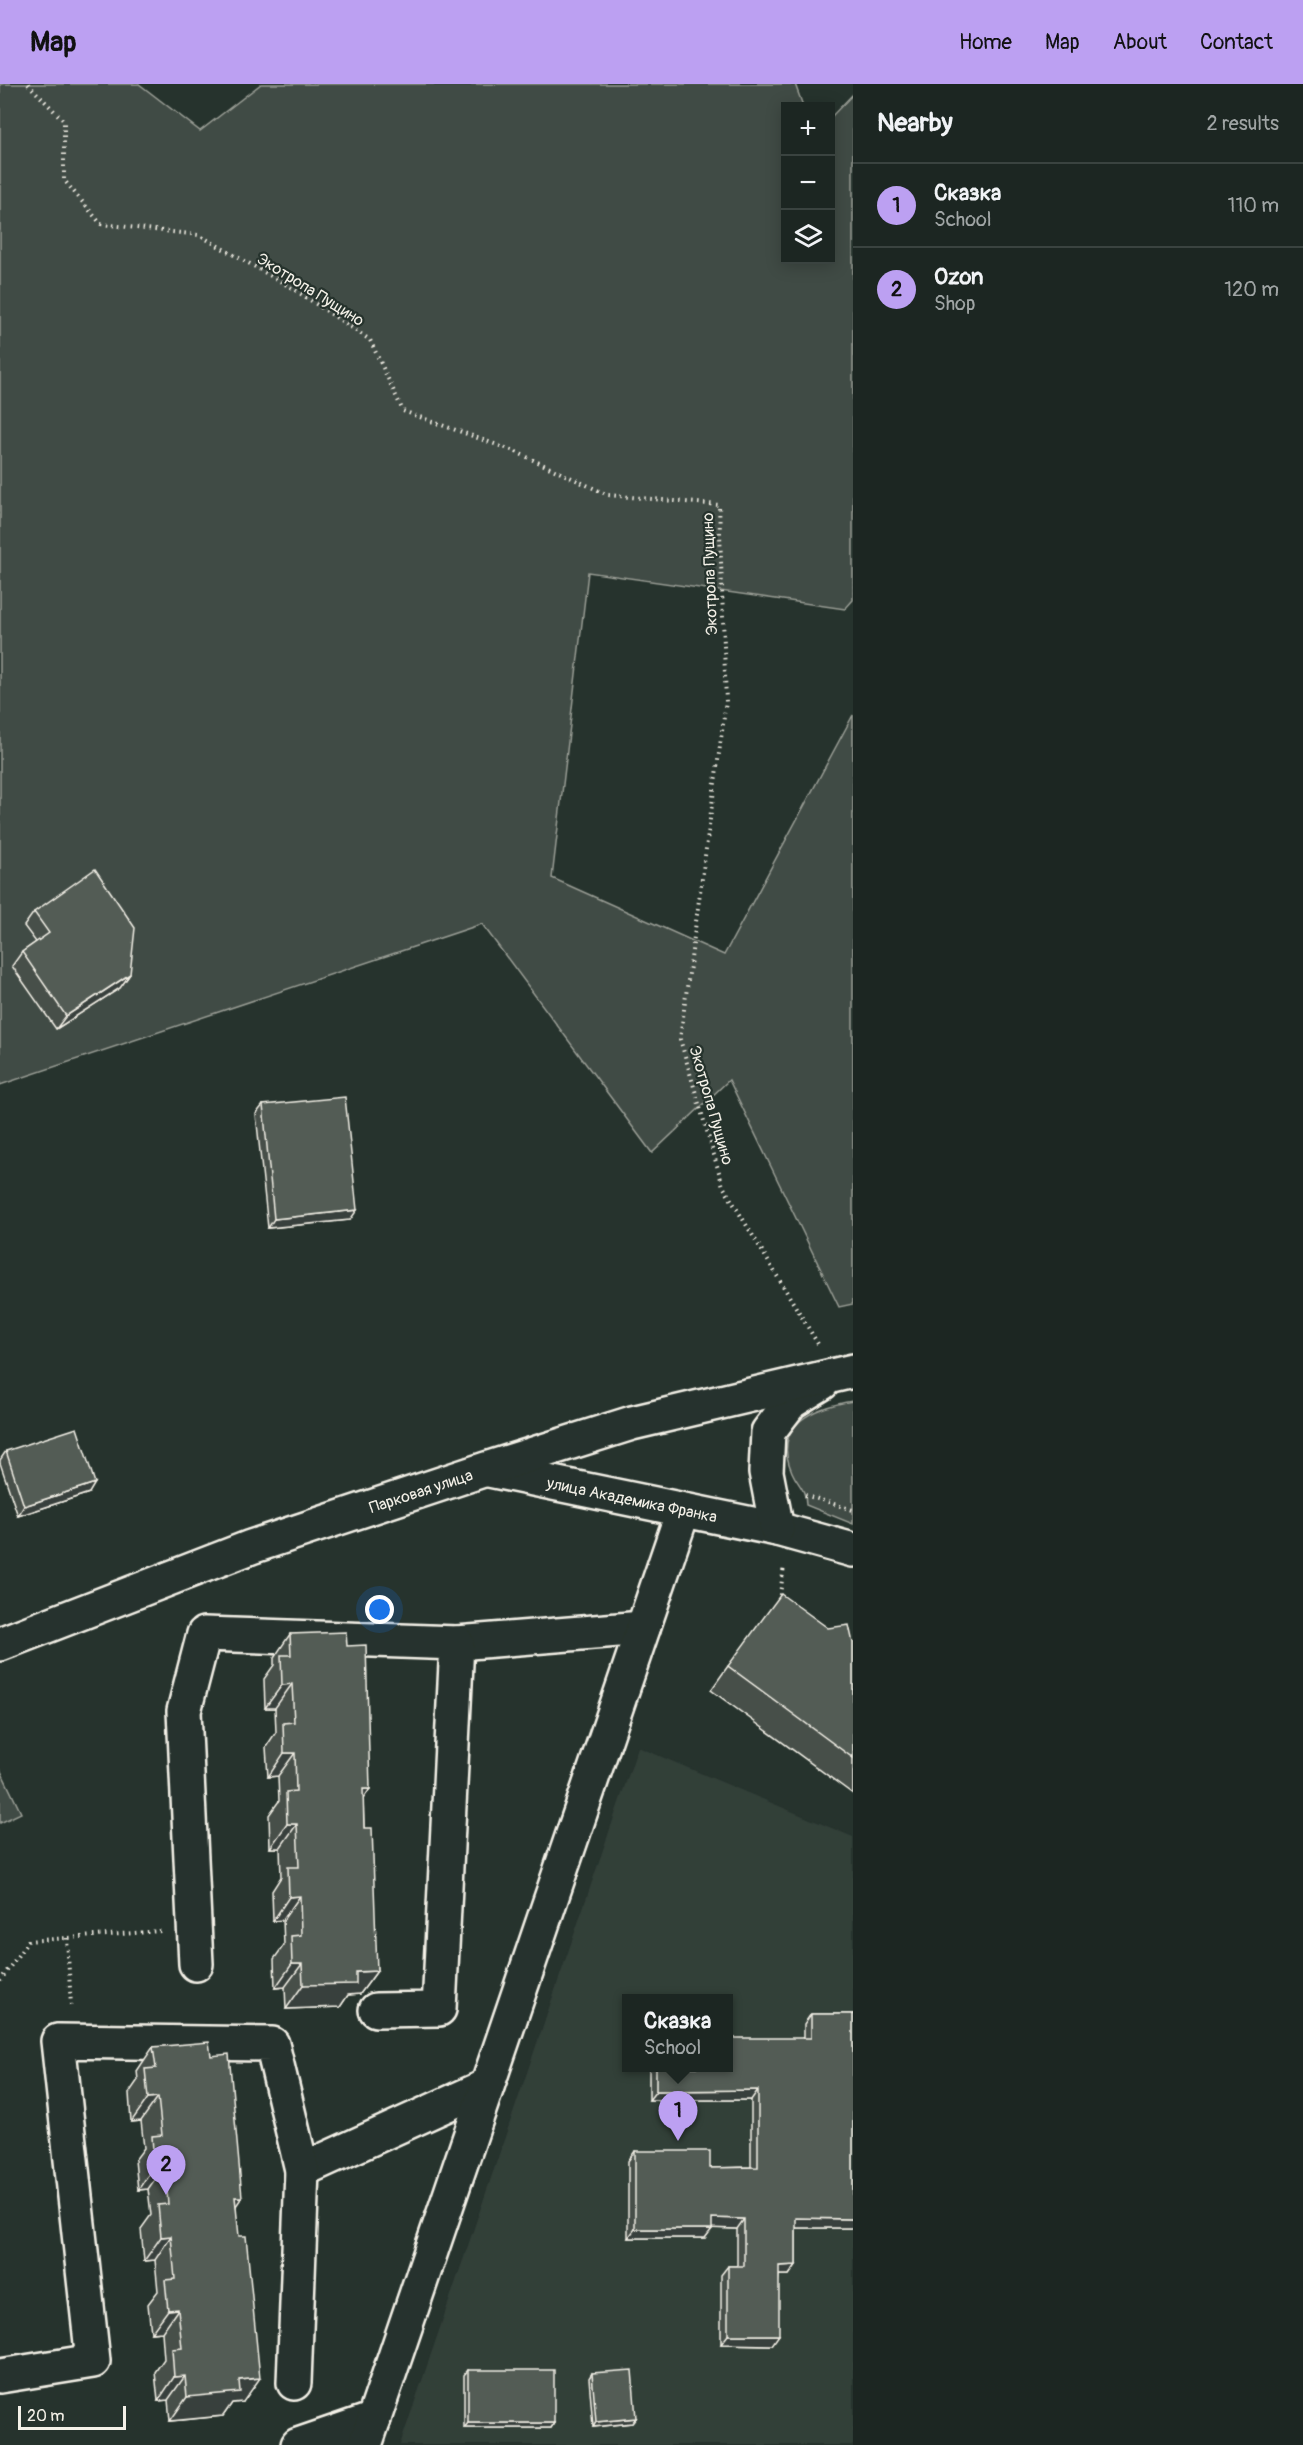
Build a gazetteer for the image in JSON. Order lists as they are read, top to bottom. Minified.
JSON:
{"streets":{"street":["Парковая улица","улица Академика Франка"],"path":["Экотропа Пущино"]},"crossings":[["Экотропа Пущино","Парковая улица"],["Парковая улица","улица Академика Франка"]],"scale_bar":"20 m","page":{"header":"Map","nav":["Home","Map","About","Contact"],"heading":["Nearby","2 results"],"map_buttons":["+","−"],"list":[{"mark":"1","name":"Сказка","note":"School","value":"110 m"},{"mark":"2","name":"Ozon","note":"Shop","value":"120 m"}],"popup":["Сказка","School"],"pins":["1","2"],"scale":"20 m"}}
